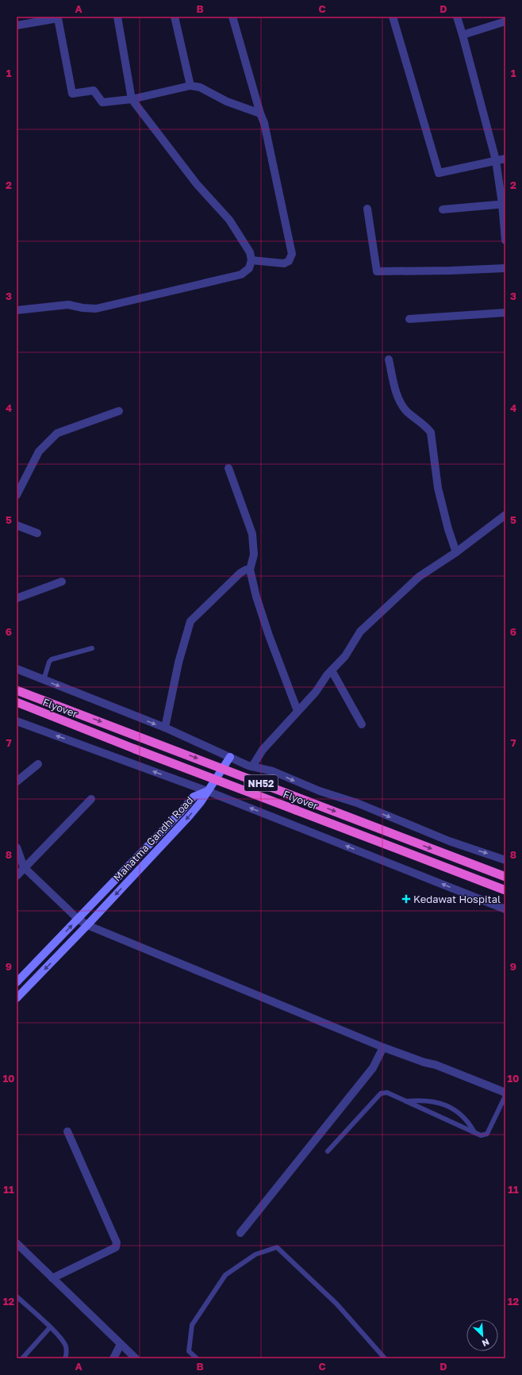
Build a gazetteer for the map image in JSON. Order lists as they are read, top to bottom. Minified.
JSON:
{"streets":{"highway":["Flyover","NH52"],"main road":["Mahatma Gandhi Road"]},"places":{"health":["Kedawat Hospital"]},"north":"bottom right","grid":{"columns":["A","B","C","D"],"rows":["1","2","3","4","5","6","7","8","9","10","11","12"]}}
